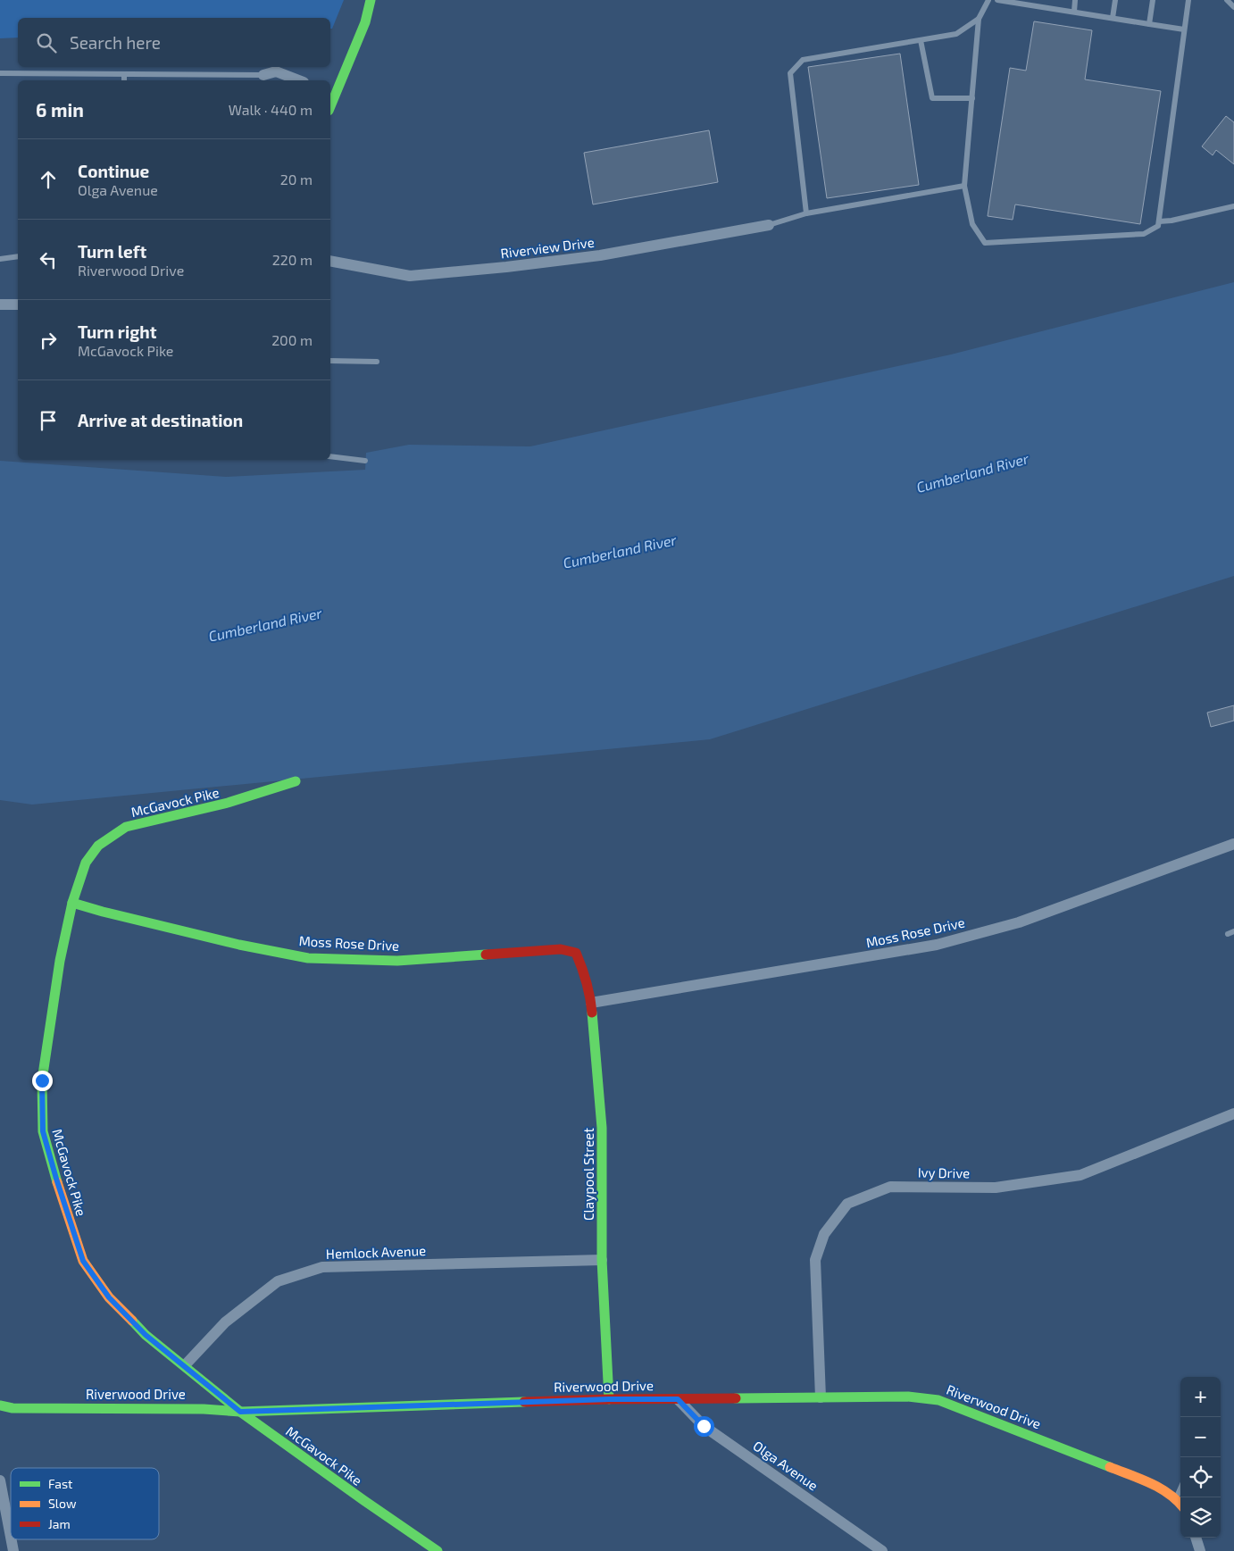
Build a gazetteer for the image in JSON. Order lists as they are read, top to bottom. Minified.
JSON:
{"streets":{"street":["Riverview Drive","McGavock Pike","Moss Rose Drive","Ivy Drive","Claypool Street","Hemlock Avenue","Riverwood Drive","Olga Avenue"]},"crossings":[["McGavock Pike","Moss Rose Drive"],["McGavock Pike","Hemlock Avenue"],["McGavock Pike","Riverwood Drive"],["Moss Rose Drive","Claypool Street"],["Ivy Drive","Riverwood Drive"],["Claypool Street","Hemlock Avenue"],["Claypool Street","Riverwood Drive"],["Riverwood Drive","Olga Avenue"]],"water":["Cumberland River"],"legend":["Fast","Slow","Jam"],"page":{"search":"Search here","heading":["6 min","Walk · 440 m"],"list":[["Continue","Olga Avenue","20 m"],["Turn left","Riverwood Drive","220 m"],["Turn right","McGavock Pike","200 m"],"Arrive at destination"],"map_buttons":["+","−"]}}
